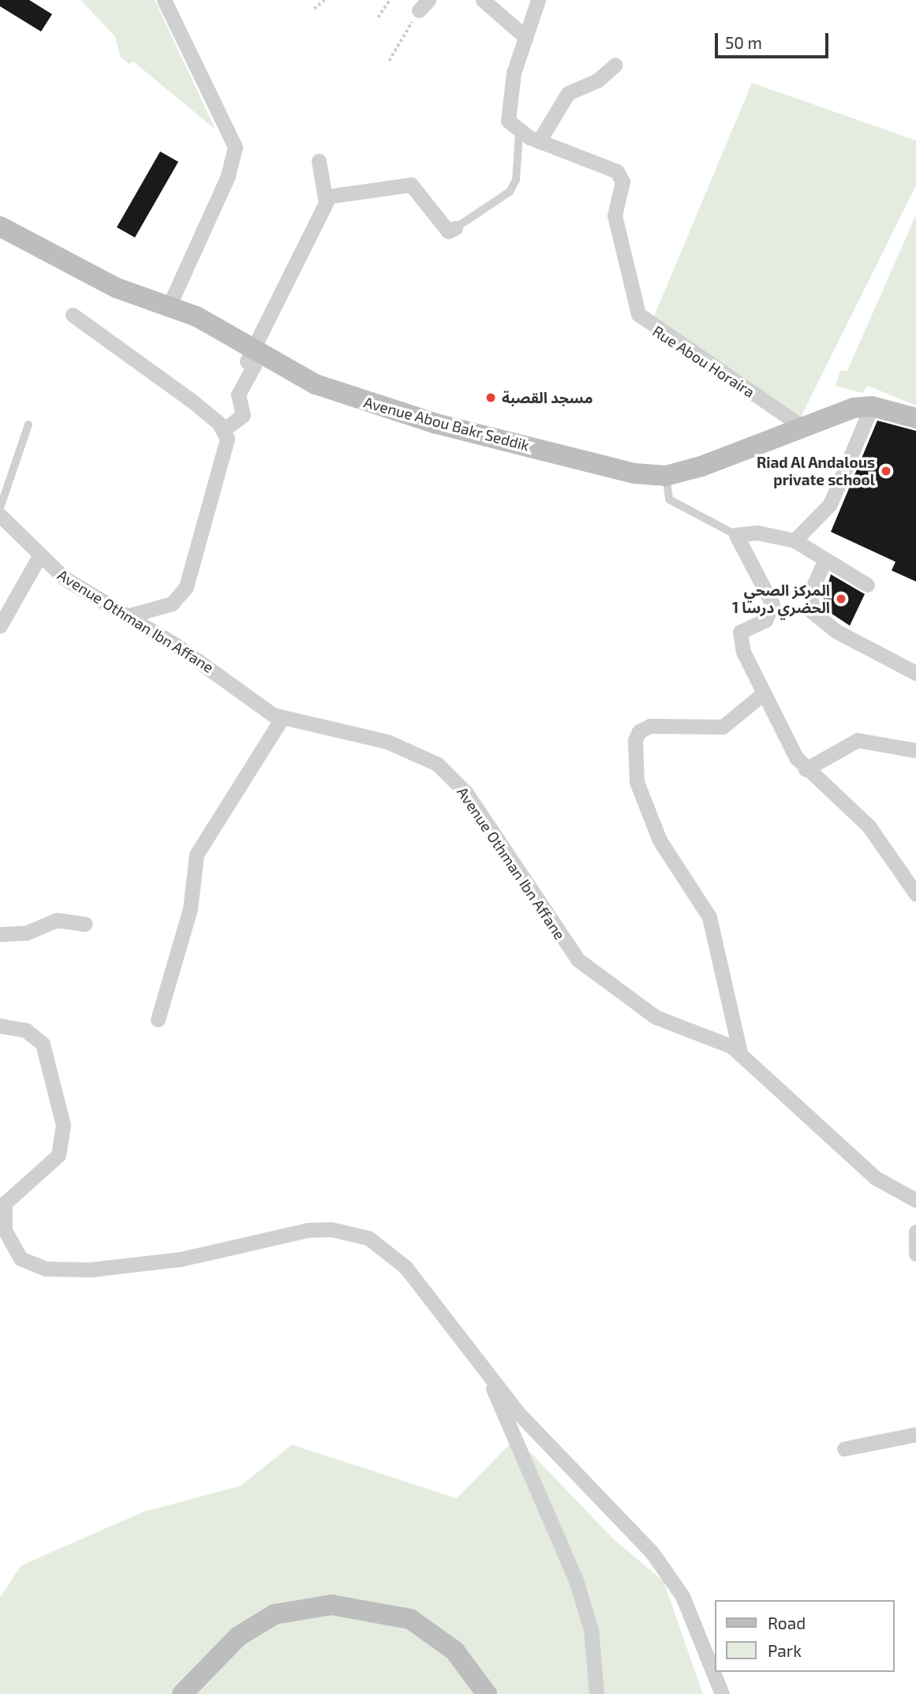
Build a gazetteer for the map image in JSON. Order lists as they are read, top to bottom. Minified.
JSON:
{"streets":{"street":["Rue Abou Horaira","Avenue Abou Bakr Seddik","Avenue Othman Ibn Affane"]},"crossings":[["Rue Abou Horaira","Avenue Abou Bakr Seddik"]],"places":["مسجد القصبة","Riad Al Andalous private school","المركز الصحي الحضري درسا 1"],"legend":["Road","Park"],"scale_bar":"50 m"}
